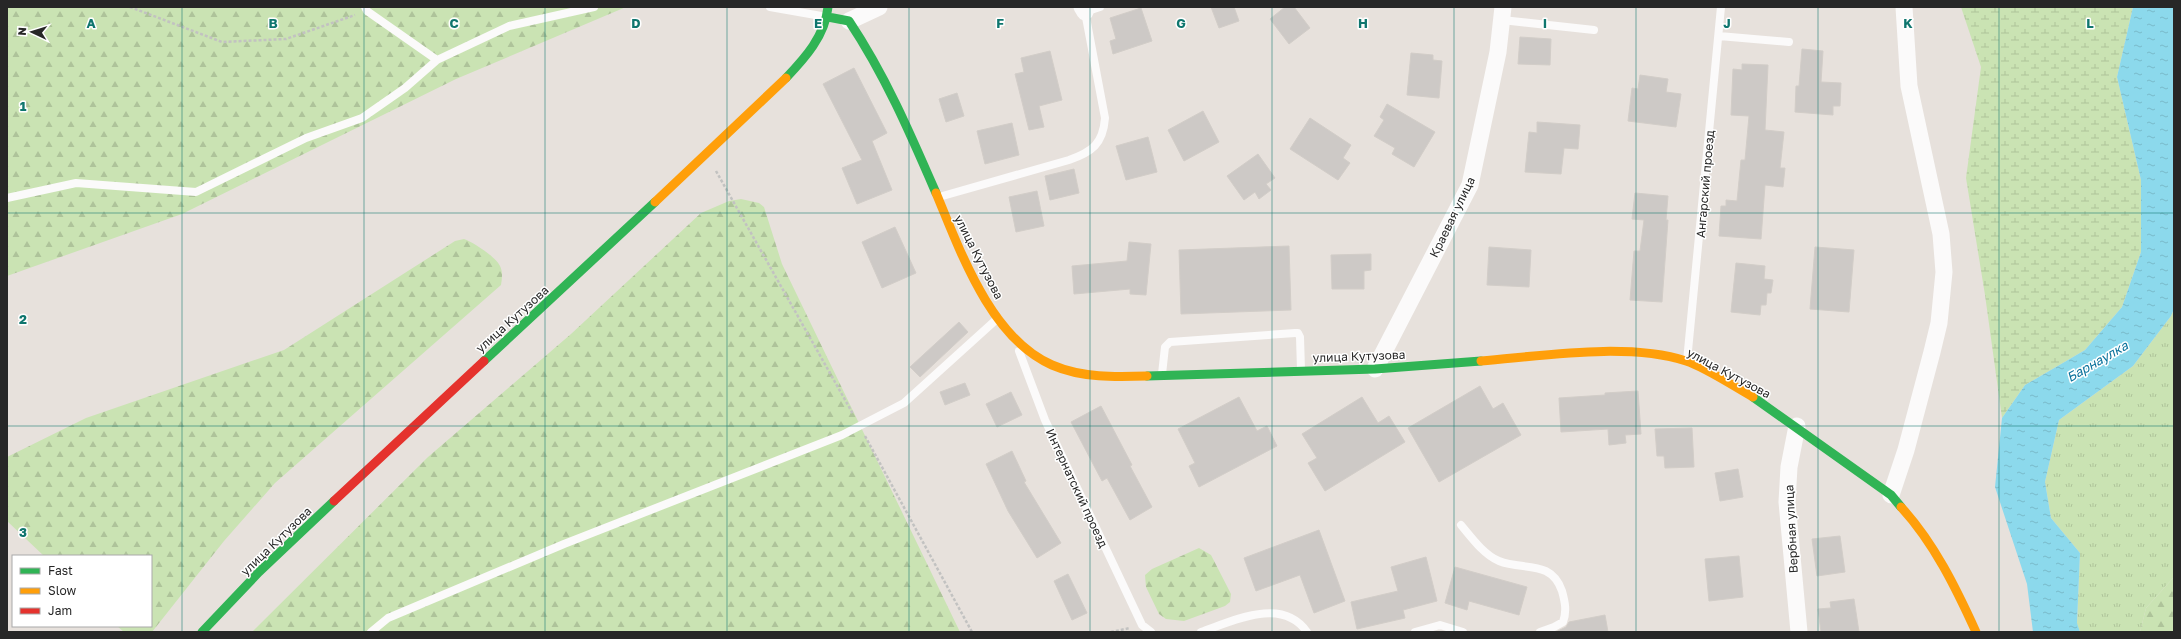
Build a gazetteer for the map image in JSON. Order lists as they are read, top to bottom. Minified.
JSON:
{"streets":{"street":["Краевая улица","улица Кутузова","Вербная улица"],"lane":["Ангарский проезд","Интернатский проезд"]},"crossings":[["Ангарский проезд","улица Кутузова"],["Краевая улица","улица Кутузова"],["улица Кутузова","Интернатский проезд"],["улица Кутузова","Вербная улица"]],"water":["Барнаулка"],"legend":["Fast","Slow","Jam"],"north":"left","grid":{"columns":["A","B","C","D","E","F","G","H","I","J","K","L"],"rows":["1","2","3"]}}
